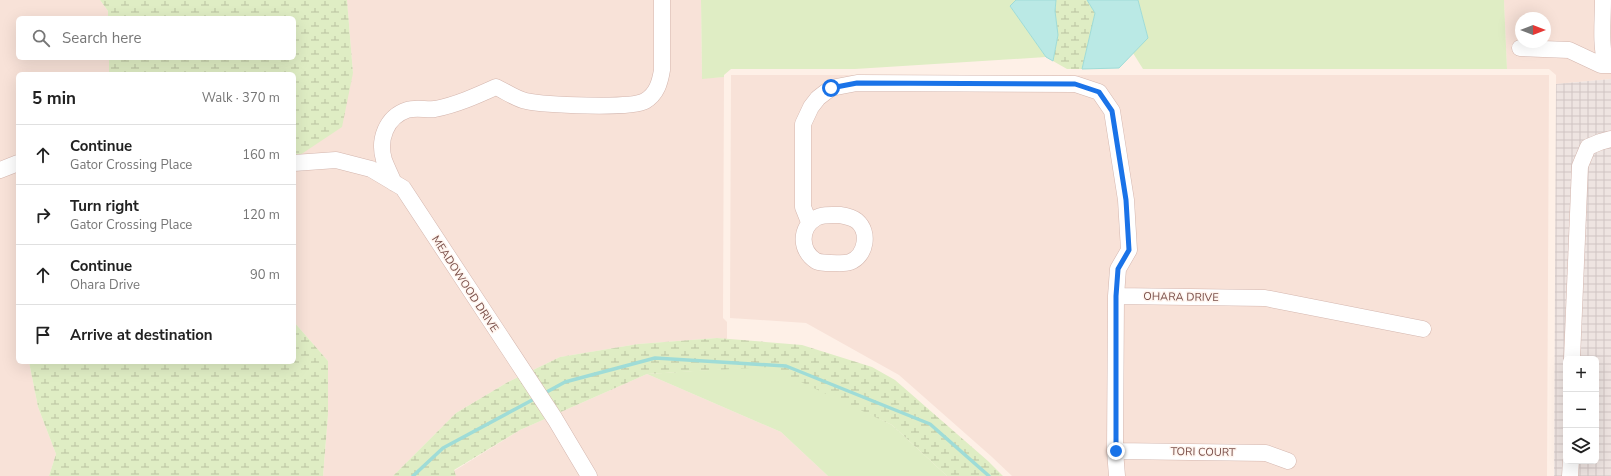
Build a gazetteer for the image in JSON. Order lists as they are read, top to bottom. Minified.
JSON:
{"streets":{"street":["MEADOWOOD DRIVE","OHARA DRIVE","TORI COURT"]},"north":"right","page":{"search":"Search here","heading":["5 min","Walk · 370 m"],"list":[["Continue","Gator Crossing Place","160 m"],["Turn right","Gator Crossing Place","120 m"],["Continue","Ohara Drive","90 m"],"Arrive at destination"],"map_buttons":["+","−"]}}
